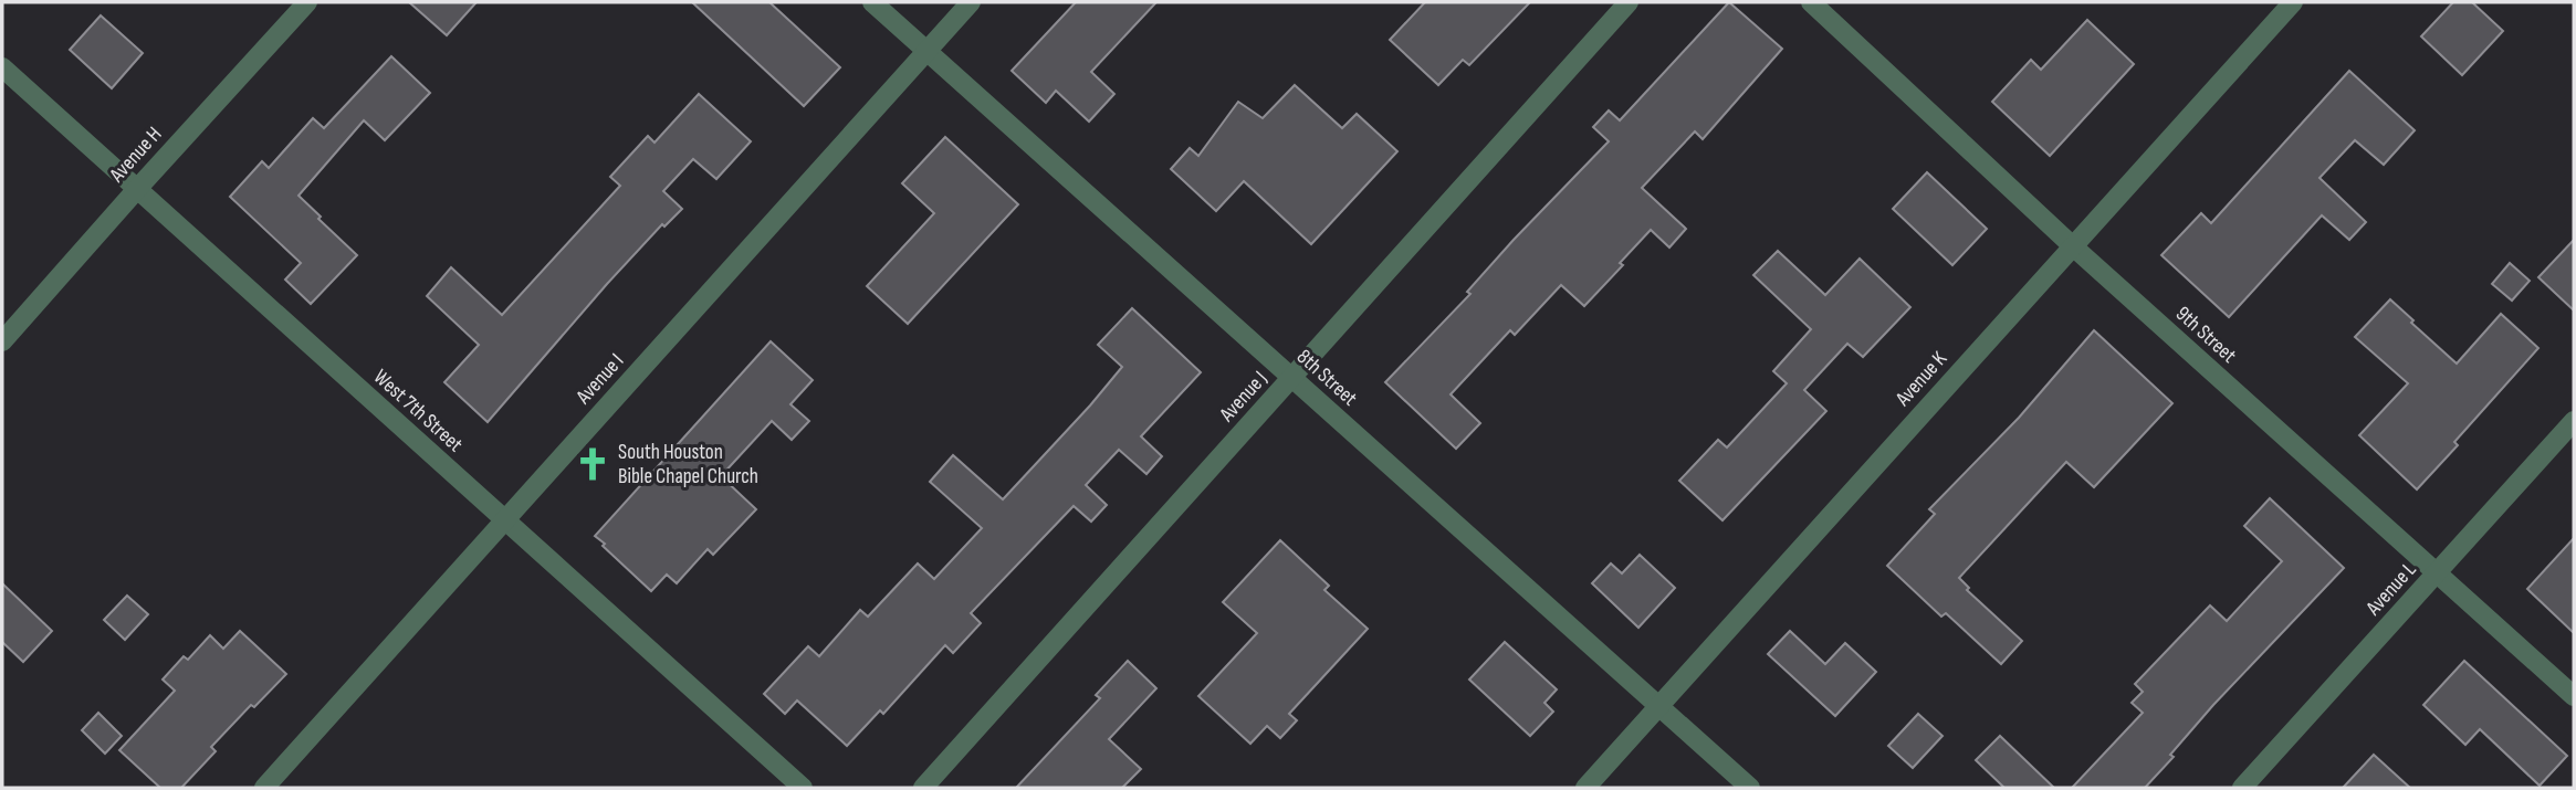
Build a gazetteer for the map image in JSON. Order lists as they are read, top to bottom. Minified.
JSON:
{"streets":{"street":["Avenue H","9th Street","8th Street","Avenue I","Avenue K","Avenue J","West 7th Street","Avenue L"]},"crossings":[["Avenue H","West 7th Street"],["9th Street","Avenue K"],["9th Street","Avenue L"],["8th Street","Avenue I"],["8th Street","Avenue K"],["8th Street","Avenue J"],["Avenue I","West 7th Street"]],"places":{"church":["South Houston Bible Chapel Church"]}}
